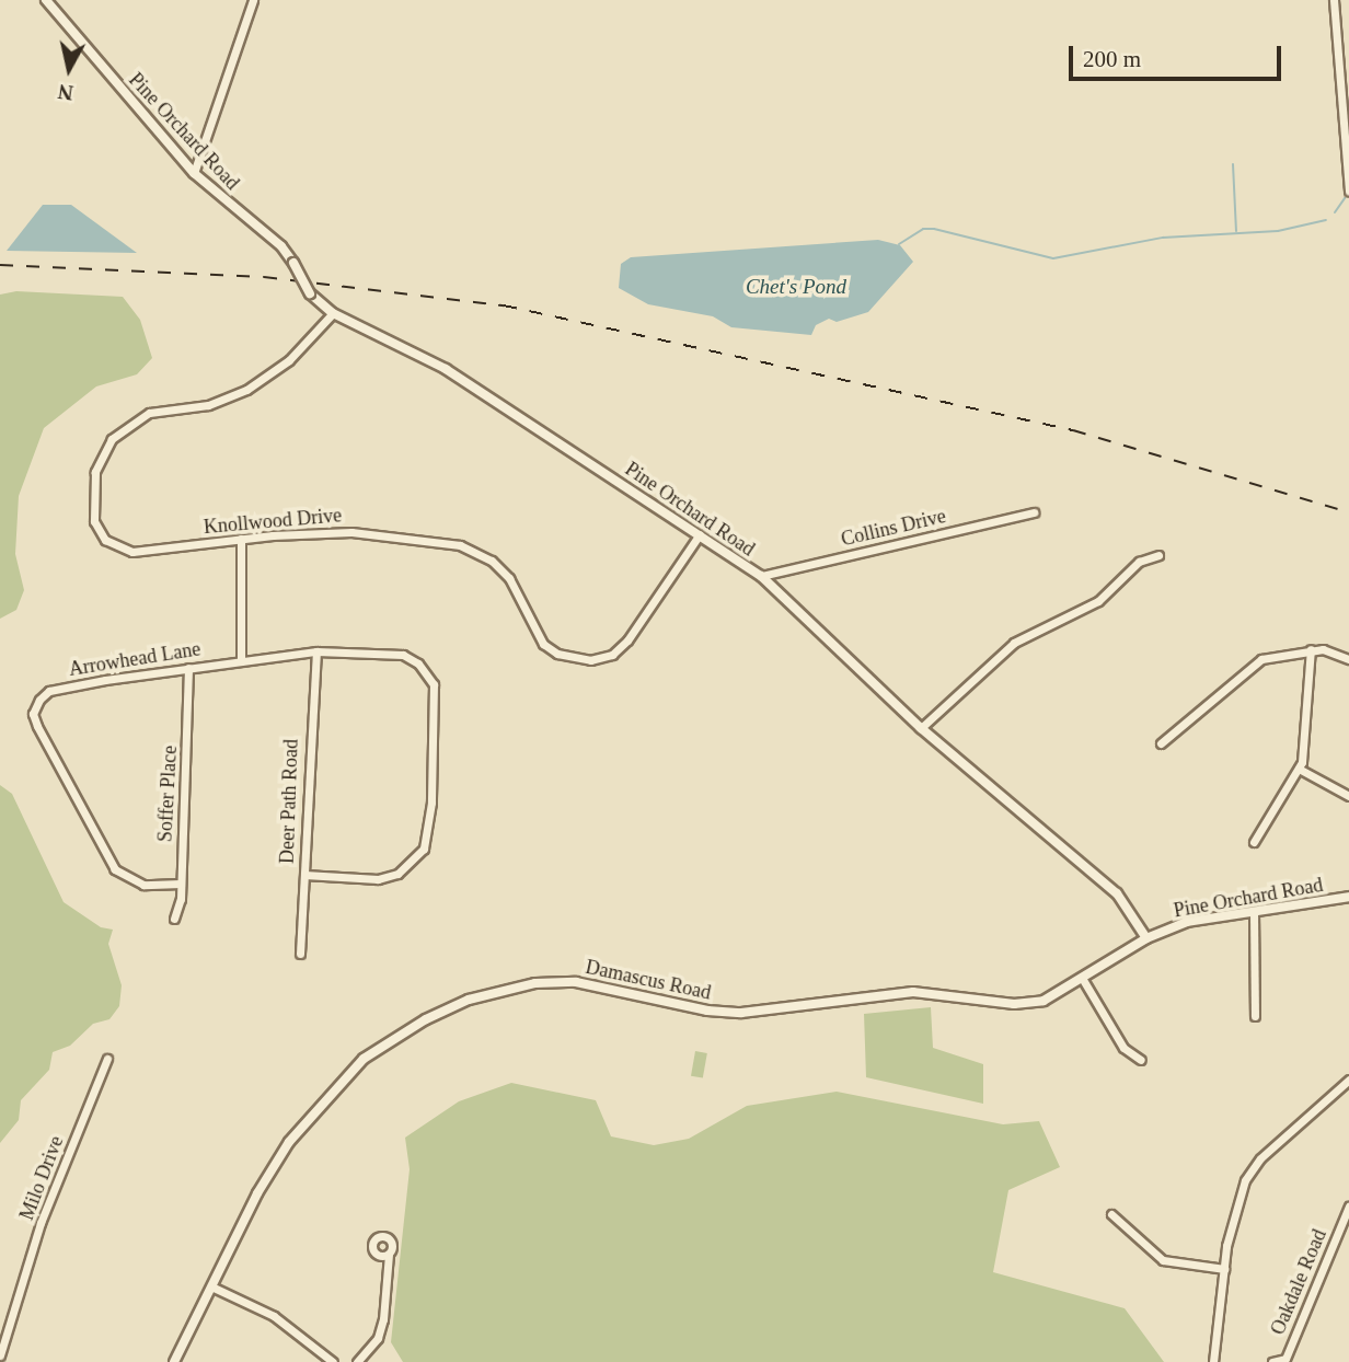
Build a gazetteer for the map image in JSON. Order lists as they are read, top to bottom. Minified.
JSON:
{"streets":{"street":["Pine Orchard Road","Knollwood Drive","Collins Drive","Arrowhead Lane","Soffer Place","Deer Path Road","Damascus Road","Milo Drive","Oakdale Road"]},"crossings":[["Pine Orchard Road","Knollwood Drive"],["Pine Orchard Road","Collins Drive"],["Pine Orchard Road","Damascus Road"],["Arrowhead Lane","Soffer Place"],["Arrowhead Lane","Deer Path Road"]],"water":["Chet's Pond"],"scale_bar":"200 m","north":"bottom"}
